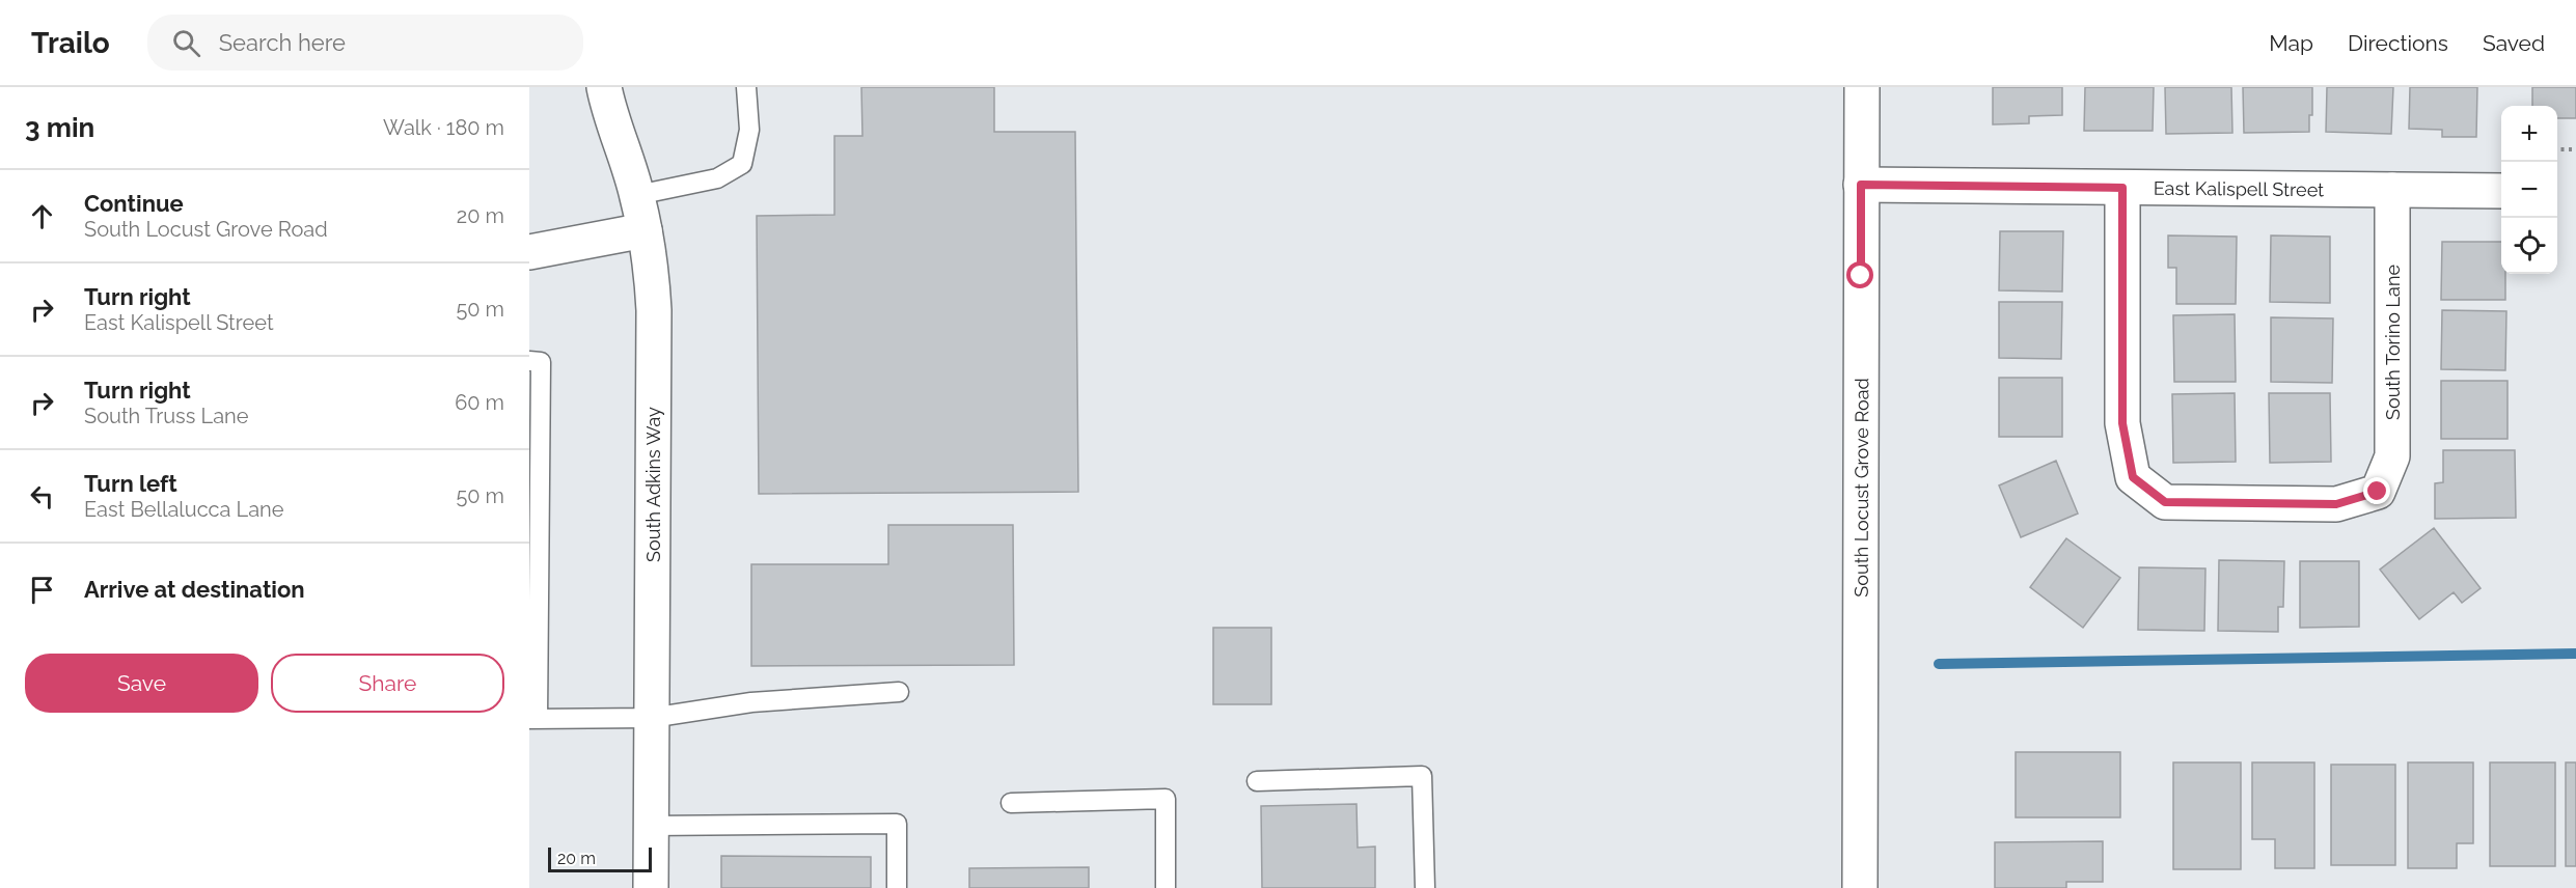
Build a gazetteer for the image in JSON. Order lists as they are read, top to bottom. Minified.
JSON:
{"streets":{"street":["East Kalispell Street","South Torino Lane","South Adkins Way","South Locust Grove Road"]},"crossings":[["East Kalispell Street","South Torino Lane"],["East Kalispell Street","South Locust Grove Road"]],"scale_bar":"20 m","page":{"header":"Trailo","search":"Search here","nav":["Map","Directions","Saved"],"heading":["3 min","Walk · 180 m"],"map_buttons":["+","−"],"list":[["Continue","South Locust Grove Road","20 m"],["Turn right","East Kalispell Street","50 m"],["Turn right","South Truss Lane","60 m"],["Turn left","East Bellalucca Lane","50 m"],"Arrive at destination"],"buttons":["Save","Share"],"scale":"20 m"}}
